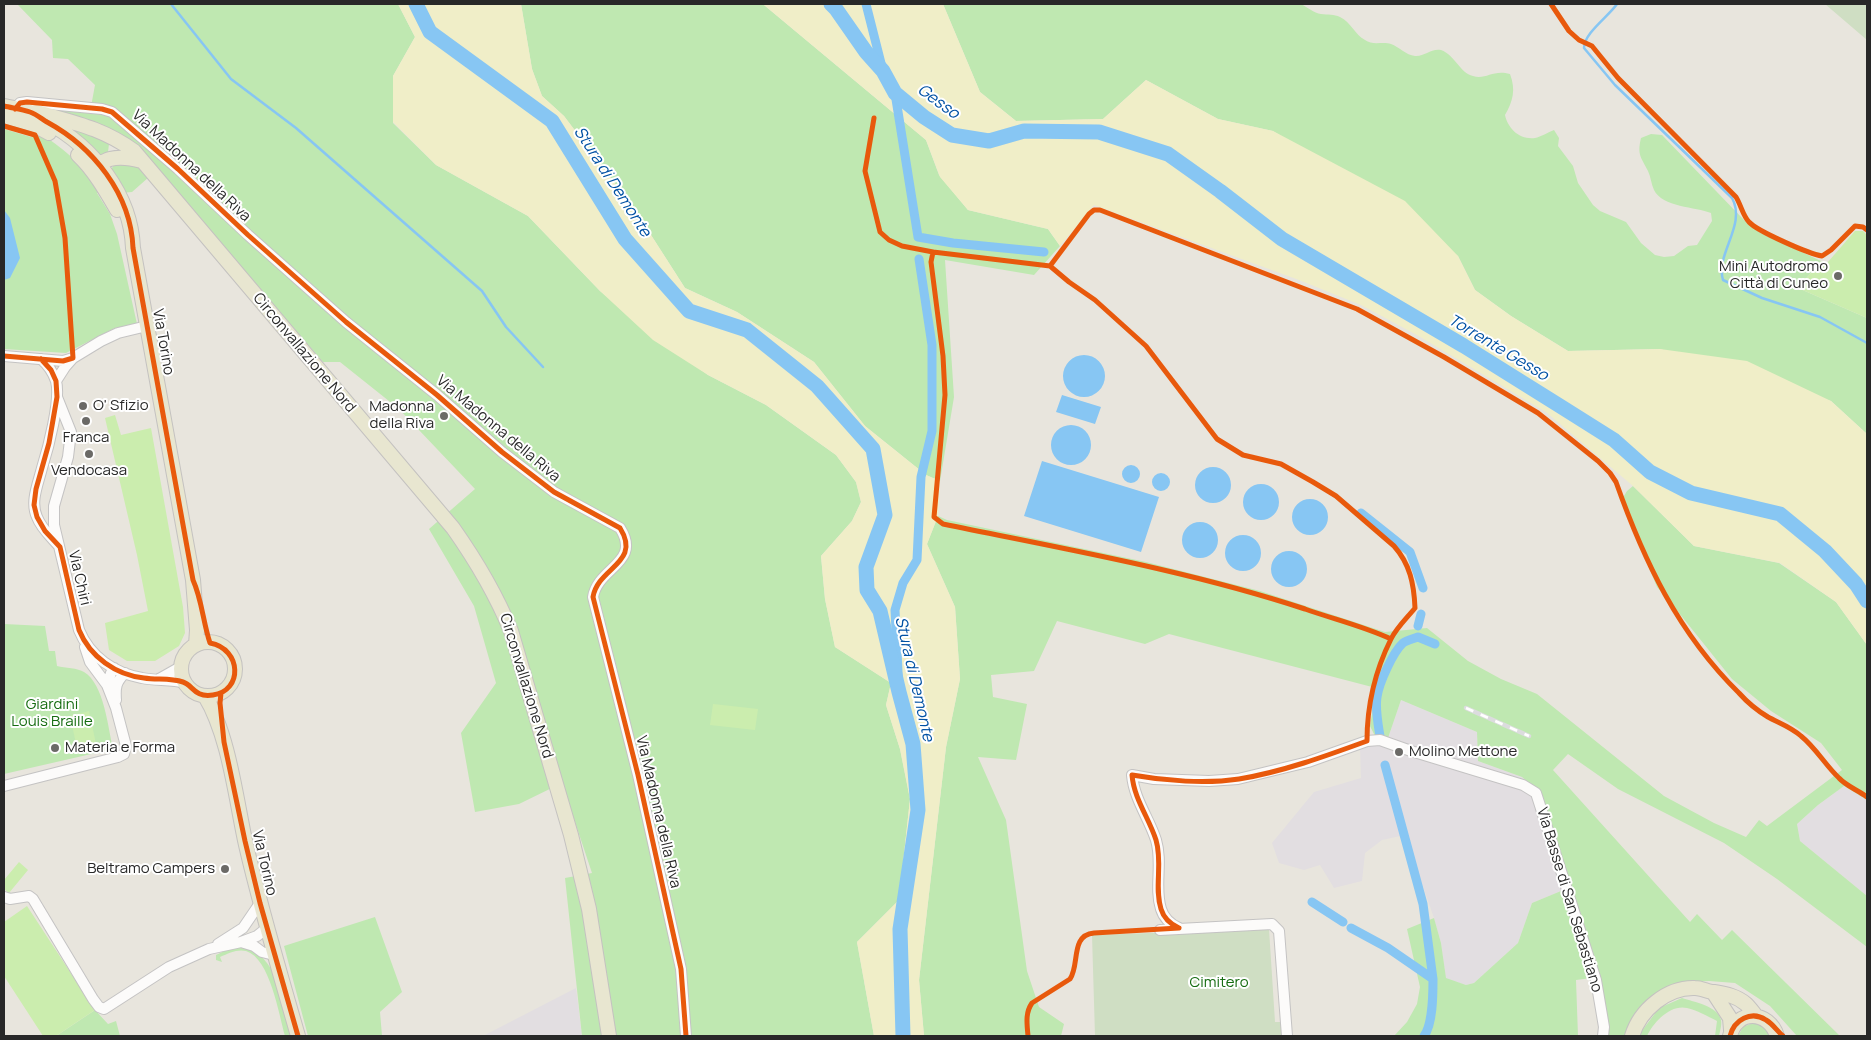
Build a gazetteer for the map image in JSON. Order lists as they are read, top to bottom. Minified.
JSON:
{"streets":{"main road":["Via Torino","Circonvallazione Nord"],"street":["Via Madonna della Riva","Via Chiri","Via Basse di San Sebastiano"]},"crossings":[["Via Madonna della Riva","Via Torino"],["Via Torino","Circonvallazione Nord"],["Via Torino","Via Chiri"]],"water":["Gesso","Stura di Demonte","Torrente Gesso"],"parks":["Giardini Louis Braille","Cimitero"],"places":["Mini Autodromo Città di Cuneo","O' Sfizio","Madonna della Riva","Franca","Vendocasa","Materia e Forma","Molino Mettone","Beltramo Campers"]}
